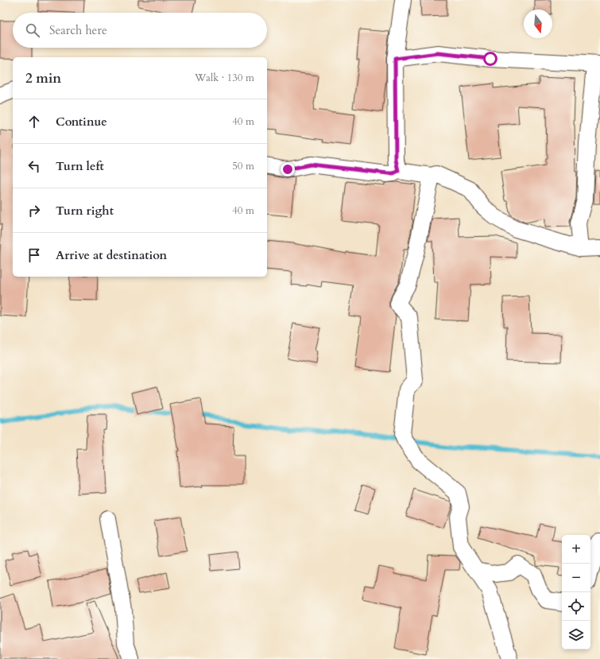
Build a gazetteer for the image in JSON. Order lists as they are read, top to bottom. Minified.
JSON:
{"north":"bottom","page":{"search":"Search here","heading":["2 min","Walk · 130 m"],"list":[["Continue","40 m"],["Turn left","50 m"],["Turn right","40 m"],"Arrive at destination"],"map_buttons":["+","−"]}}
